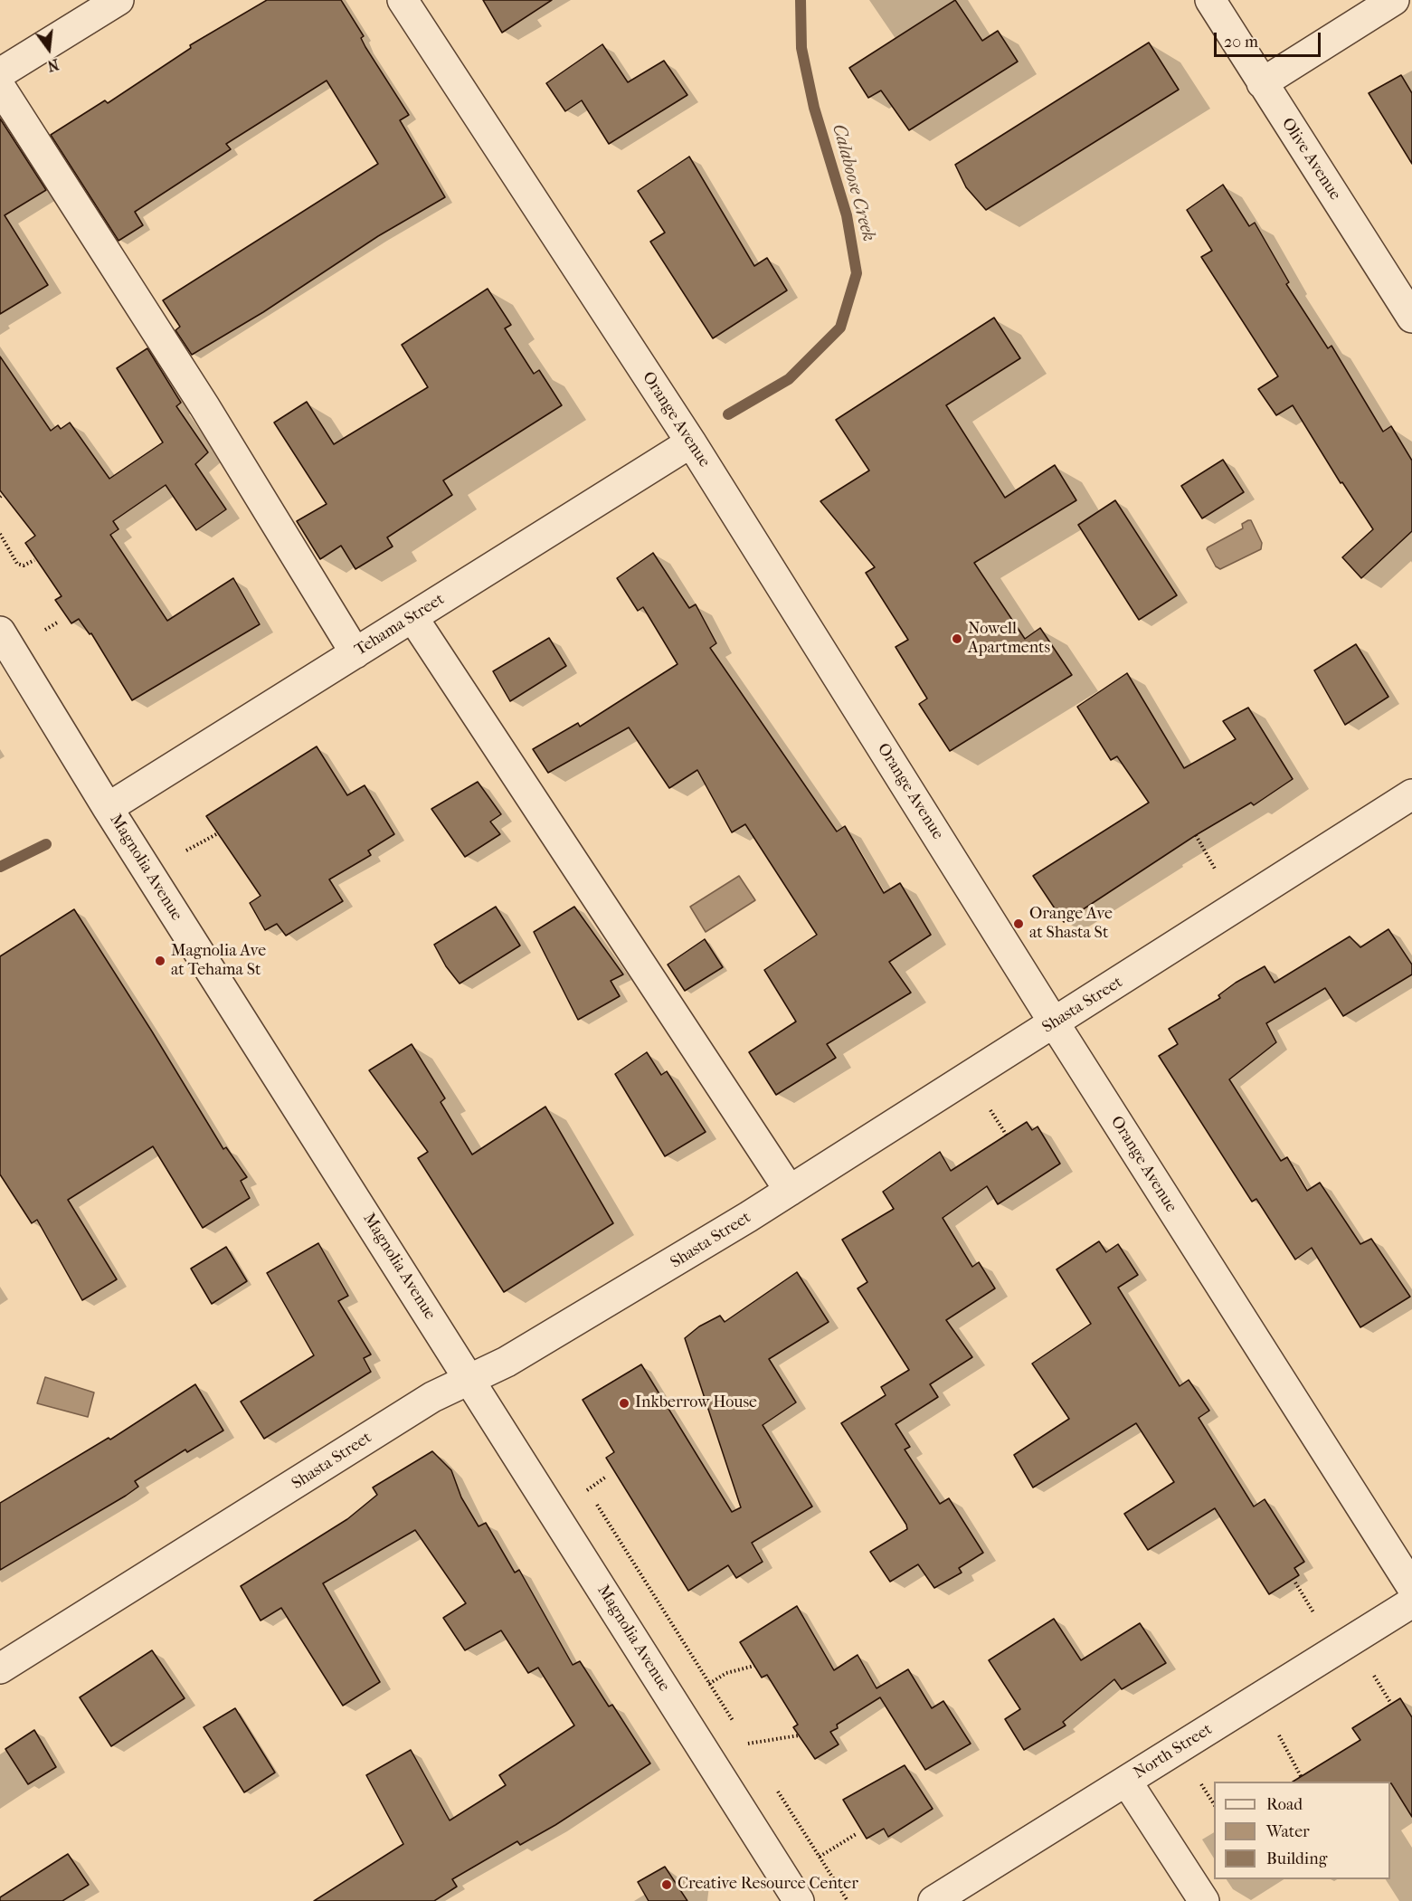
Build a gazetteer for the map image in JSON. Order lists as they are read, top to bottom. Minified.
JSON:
{"streets":{"street":["Olive Avenue","Orange Avenue","Tehama Street","Magnolia Avenue","Shasta Street","North Street"]},"crossings":[["Orange Avenue","Tehama Street"],["Orange Avenue","Shasta Street"],["Tehama Street","Magnolia Avenue"],["Magnolia Avenue","Shasta Street"]],"water":["Calaboose Creek"],"places":["Nowell Apartments","Orange Ave at Shasta St","Magnolia Ave at Tehama St","Inkberrow House","Creative Resource Center"],"legend":["Road","Water","Building"],"scale_bar":"20 m","north":"bottom"}
